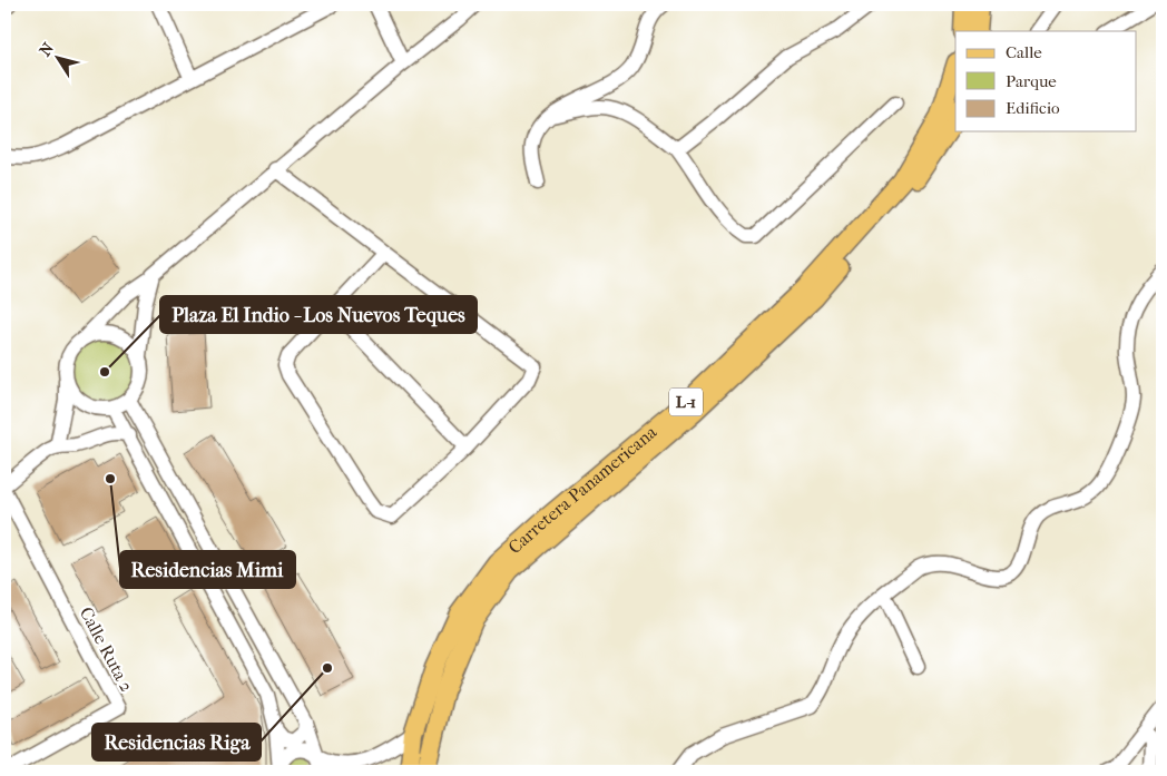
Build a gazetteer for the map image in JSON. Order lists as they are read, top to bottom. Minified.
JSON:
{"streets":{"main road":["L-1","Carretera Panamericana"],"street":["Calle Ruta 2"]},"places":["Plaza El Indio - Los Nuevos Teques","Residencias Mimi","Residencias Riga"],"legend":["Calle","Parque","Edificio"],"north":"top left"}
